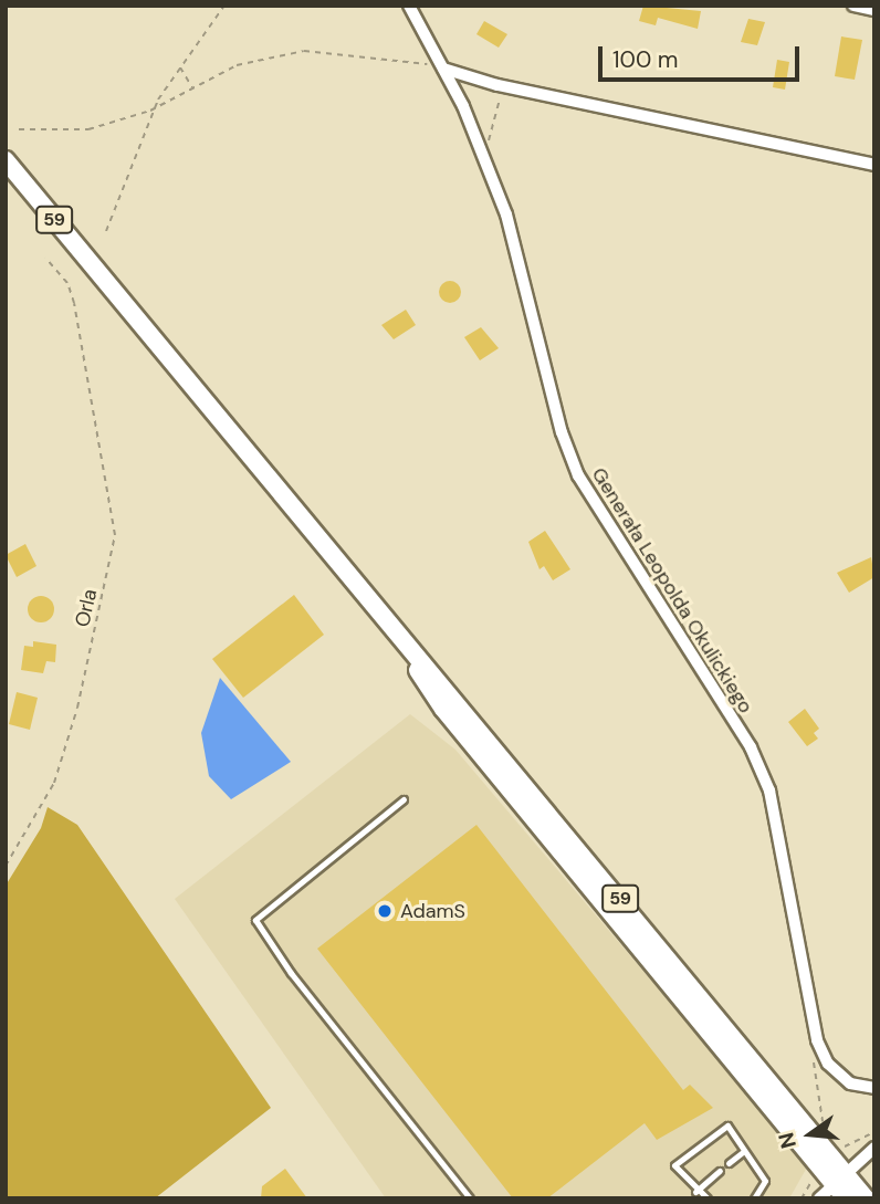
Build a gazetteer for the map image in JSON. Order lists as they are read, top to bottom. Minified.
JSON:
{"streets":{"main road":["59"],"street":["Generała Leopolda Okulickiego"],"path":["Orla"]},"places":["AdamS"],"scale_bar":"100 m","north":"left"}
